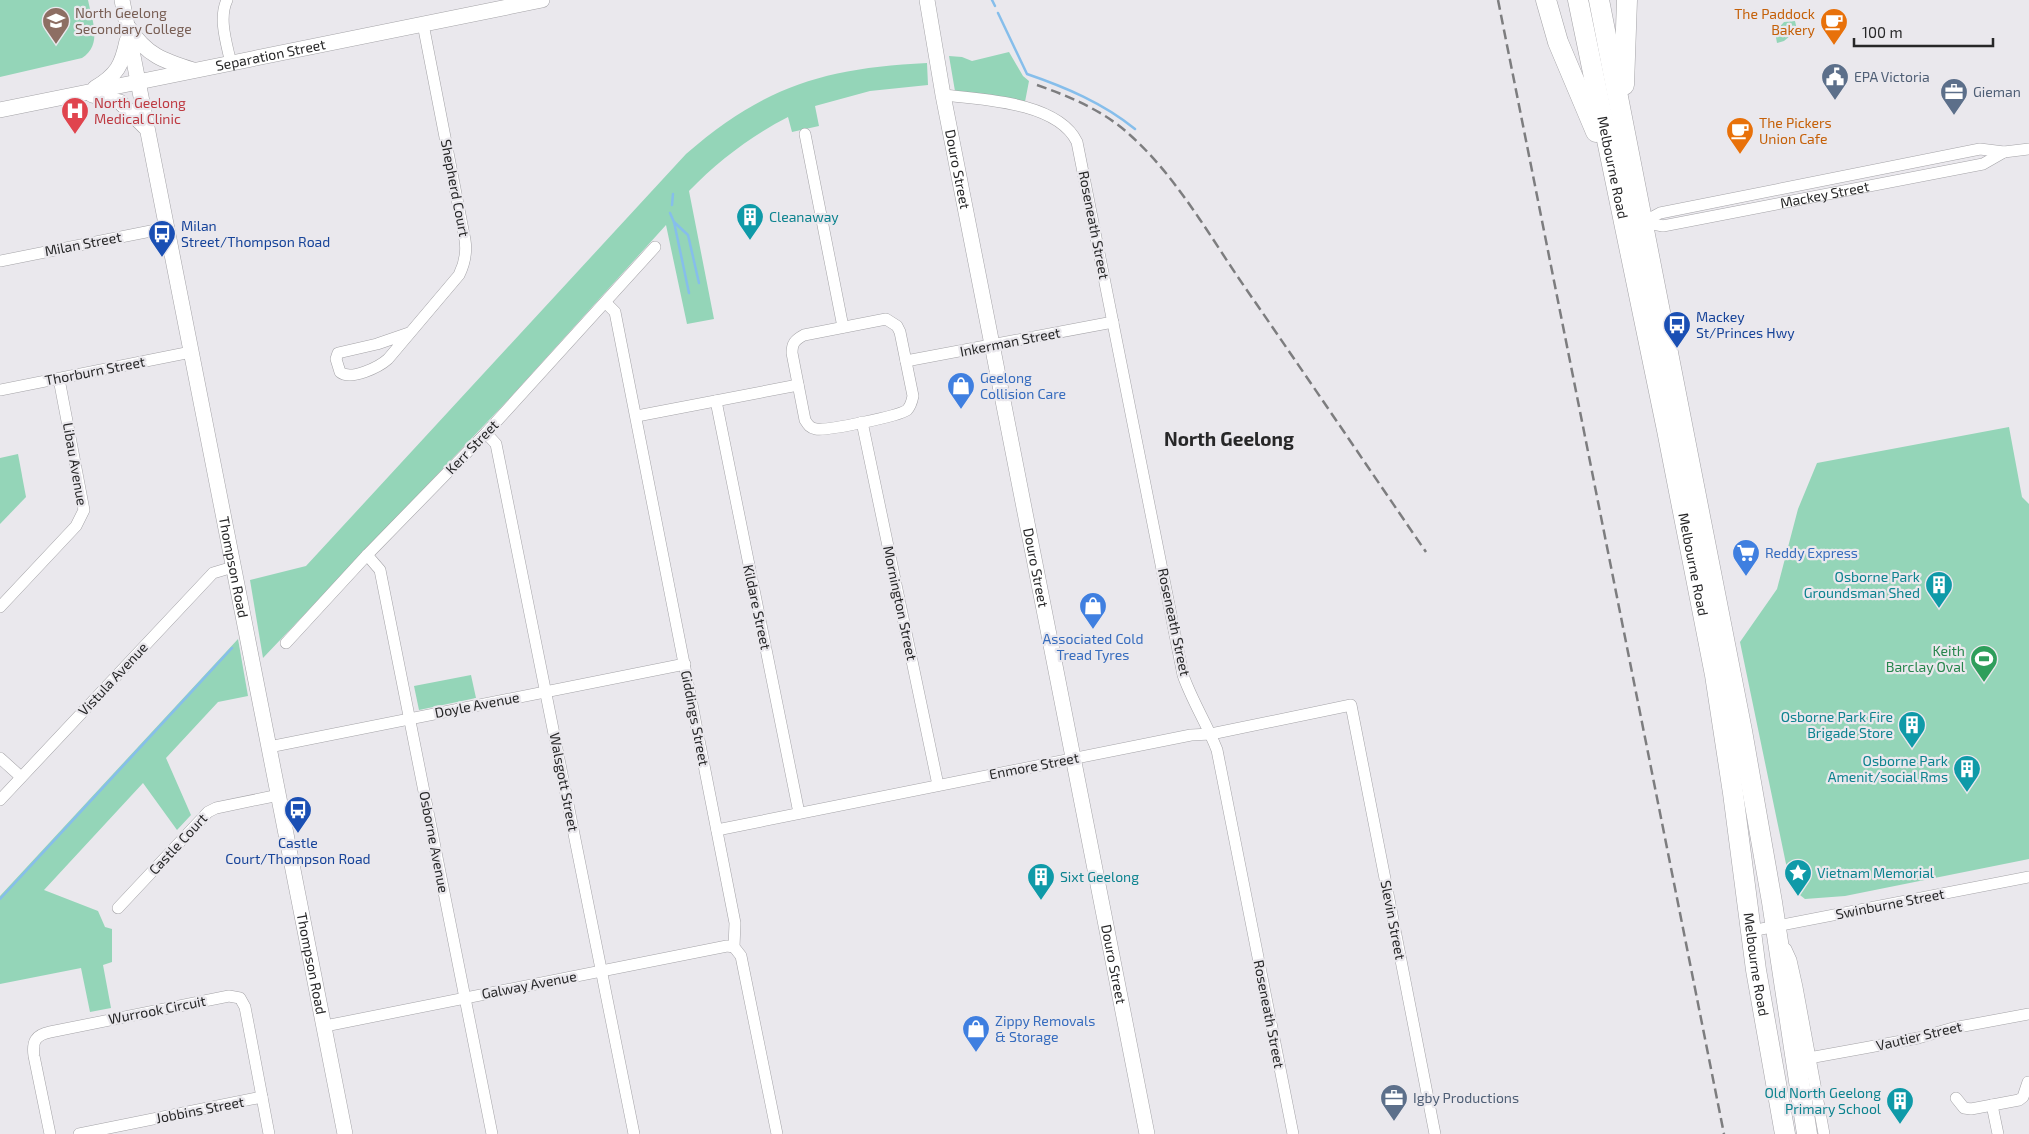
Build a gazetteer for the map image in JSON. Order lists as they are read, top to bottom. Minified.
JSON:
{"streets":{"highway":["Melbourne Road"],"main road":["Separation Street","Douro Street","Thompson Road"],"street":["Shepherd Court","Mackey Street","Roseneath Street","Milan Street","Inkerman Street","Thorburn Street","Kerr Street","Libau Avenue","Mornington Street","Kildare Street","Vistula Avenue","Doyle Avenue","Giddings Street","Enmore Street","Walsgott Street","Osborne Avenue","Castle Court","Swinburne Street","Slevin Street","Galway Avenue","Wurrook Circuit","Vautier Street","Jobbins Street"]},"crossings":[["Separation Street","Shepherd Court"],["Separation Street","Thompson Road"],["Melbourne Road","Mackey Street"],["Melbourne Road","Swinburne Street"],["Douro Street","Roseneath Street"],["Douro Street","Inkerman Street"],["Douro Street","Enmore Street"],["Roseneath Street","Inkerman Street"],["Roseneath Street","Enmore Street"],["Milan Street","Thompson Road"],["Inkerman Street","Mornington Street"],["Thorburn Street","Libau Avenue"],["Thorburn Street","Thompson Road"],["Kerr Street","Giddings Street"],["Kerr Street","Walsgott Street"],["Kerr Street","Osborne Avenue"],["Thompson Road","Vistula Avenue"],["Thompson Road","Doyle Avenue"],["Thompson Road","Castle Court"],["Thompson Road","Galway Avenue"],["Mornington Street","Enmore Street"],["Kildare Street","Enmore Street"],["Doyle Avenue","Giddings Street"],["Doyle Avenue","Walsgott Street"],["Doyle Avenue","Osborne Avenue"],["Giddings Street","Enmore Street"],["Giddings Street","Galway Avenue"],["Enmore Street","Slevin Street"],["Walsgott Street","Galway Avenue"],["Osborne Avenue","Galway Avenue"],["Wurrook Circuit","Jobbins Street"]],"districts":["North Geelong"],"places":{"school or university":["North Geelong Secondary College"],"cafe":["The Paddock Bakery","The Pickers Union Cafe"],"public building":["EPA Victoria"],"office":["Gieman","Igby Productions"],"hospital":["North Geelong Medical Clinic"],"building":["Cleanaway","Osborne Park Groundsman Shed","Osborne Park Fire Brigade Store","Osborne Park Amenit/social Rms","Sixt Geelong","Old North Geelong Primary School"],"bus stop":["Milan Street/Thompson Road","Mackey St/Princes Hwy","Castle Court/Thompson Road"],"shop":["Geelong Collision Care","Associated Cold Tread Tyres","Zippy Removals & Storage"],"supermarket":["Reddy Express"],"sports":["Keith Barclay Oval"],"place":["Vietnam Memorial"]},"scale_bar":"100 m"}
